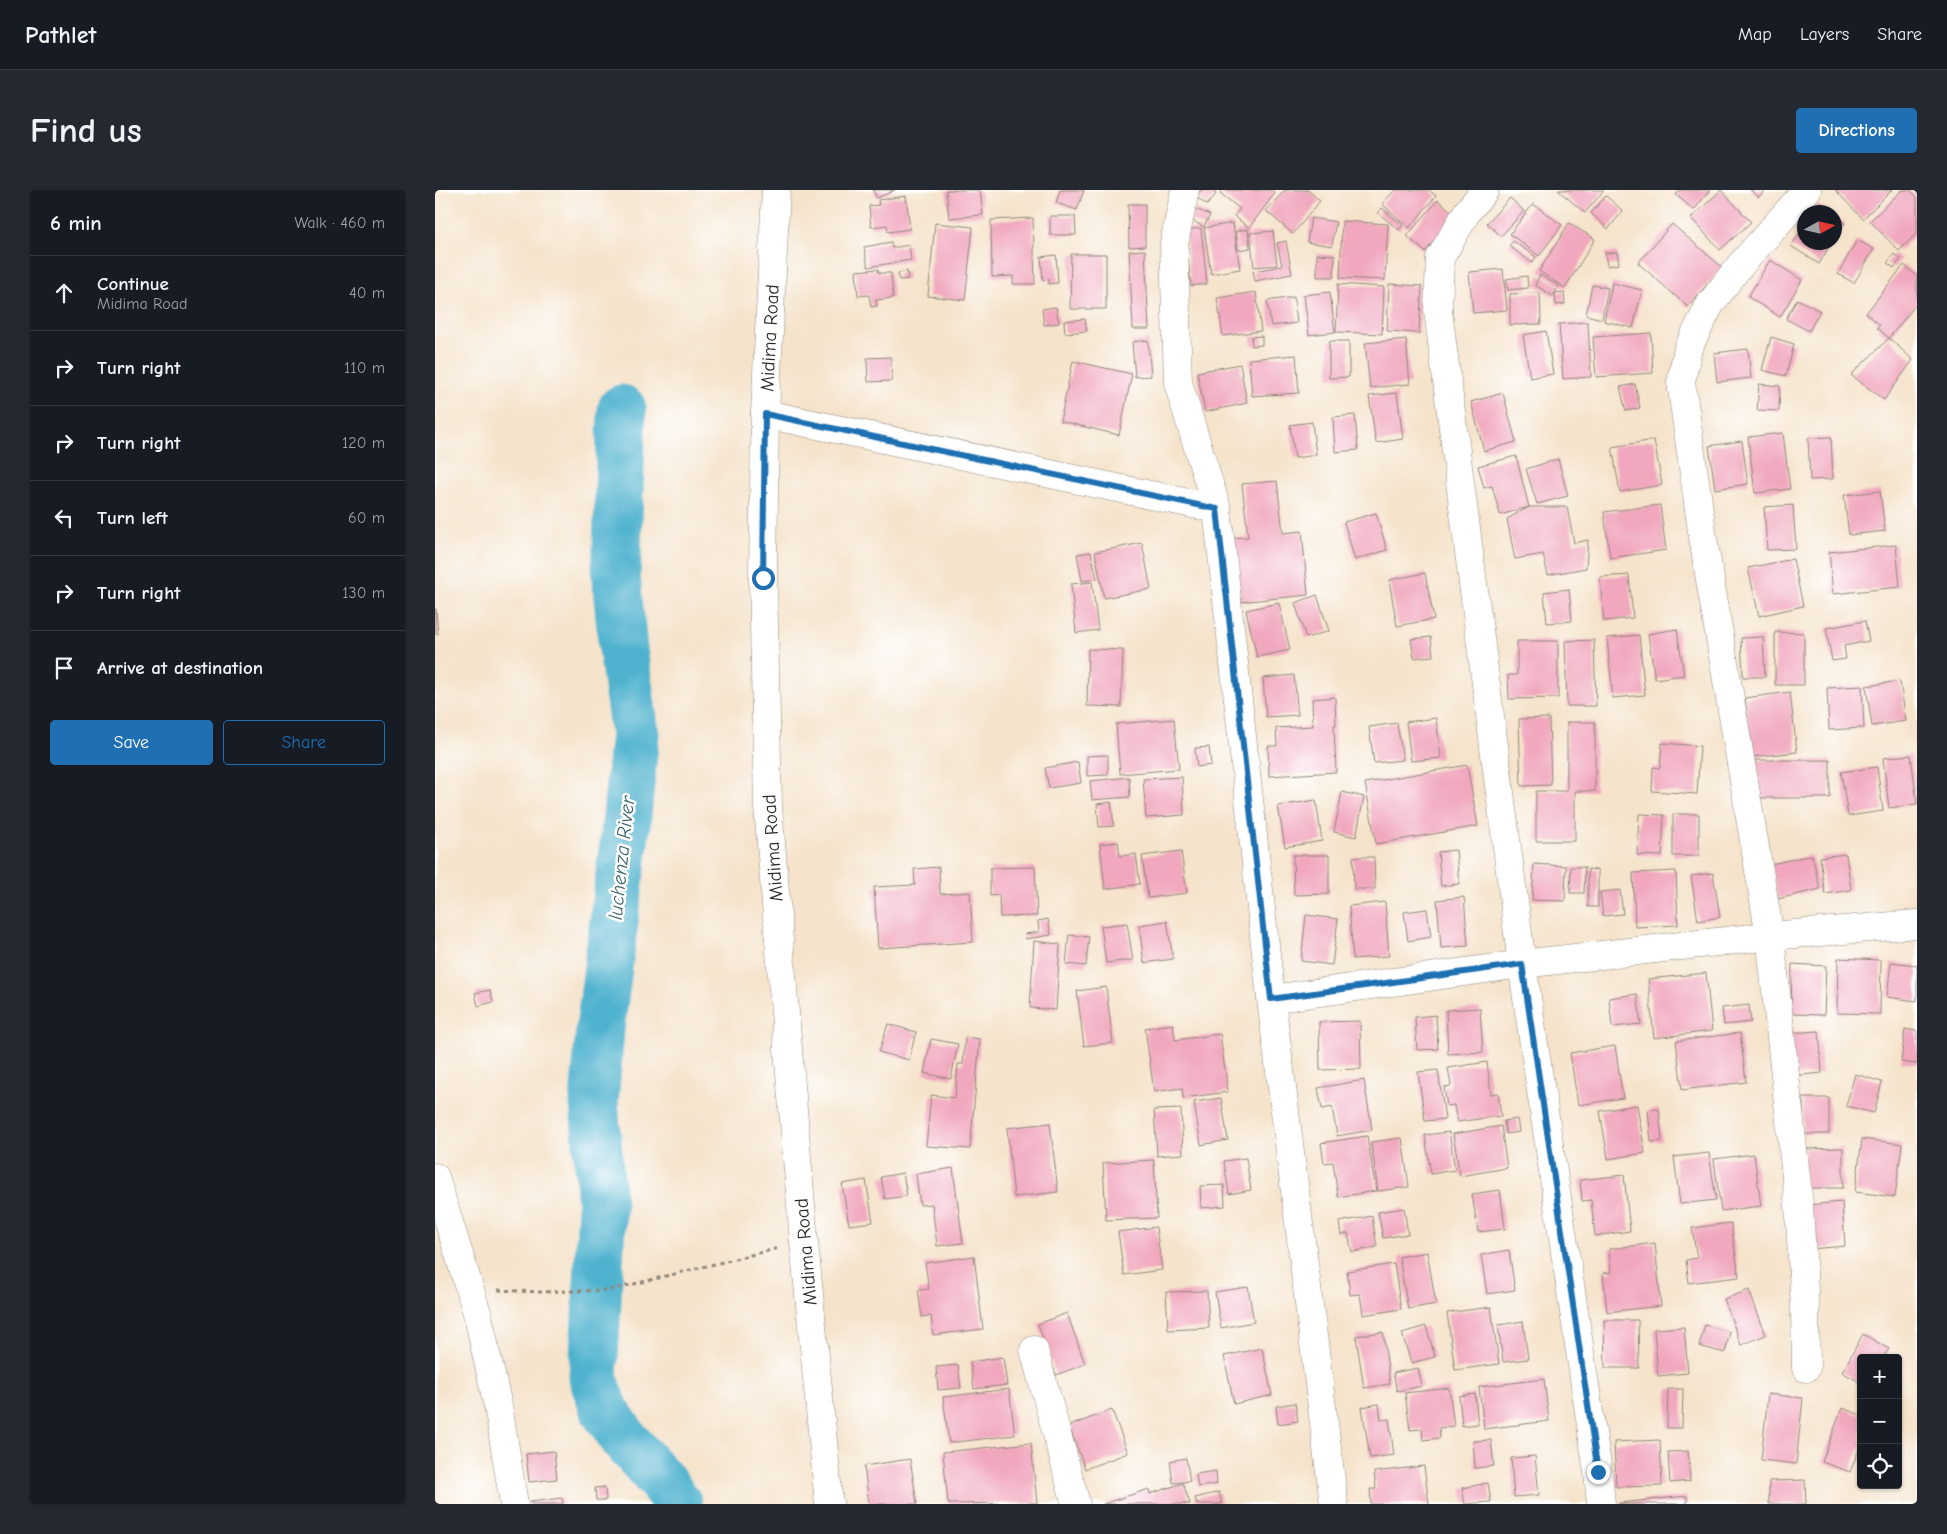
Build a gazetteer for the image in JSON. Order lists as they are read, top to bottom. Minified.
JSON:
{"streets":{"street":["Midima Road"]},"water":["luchenza River"],"north":"right","page":{"header":"Pathlet","nav":["Map","Layers","Share"],"buttons":["Directions",["Save","Share"]],"title":"Find us","heading":["6 min","Walk · 460 m"],"list":[["Continue","Midima Road","40 m"],["Turn right","110 m"],["Turn right","120 m"],["Turn left","60 m"],["Turn right","130 m"],"Arrive at destination"],"map_buttons":["+","−"]}}
